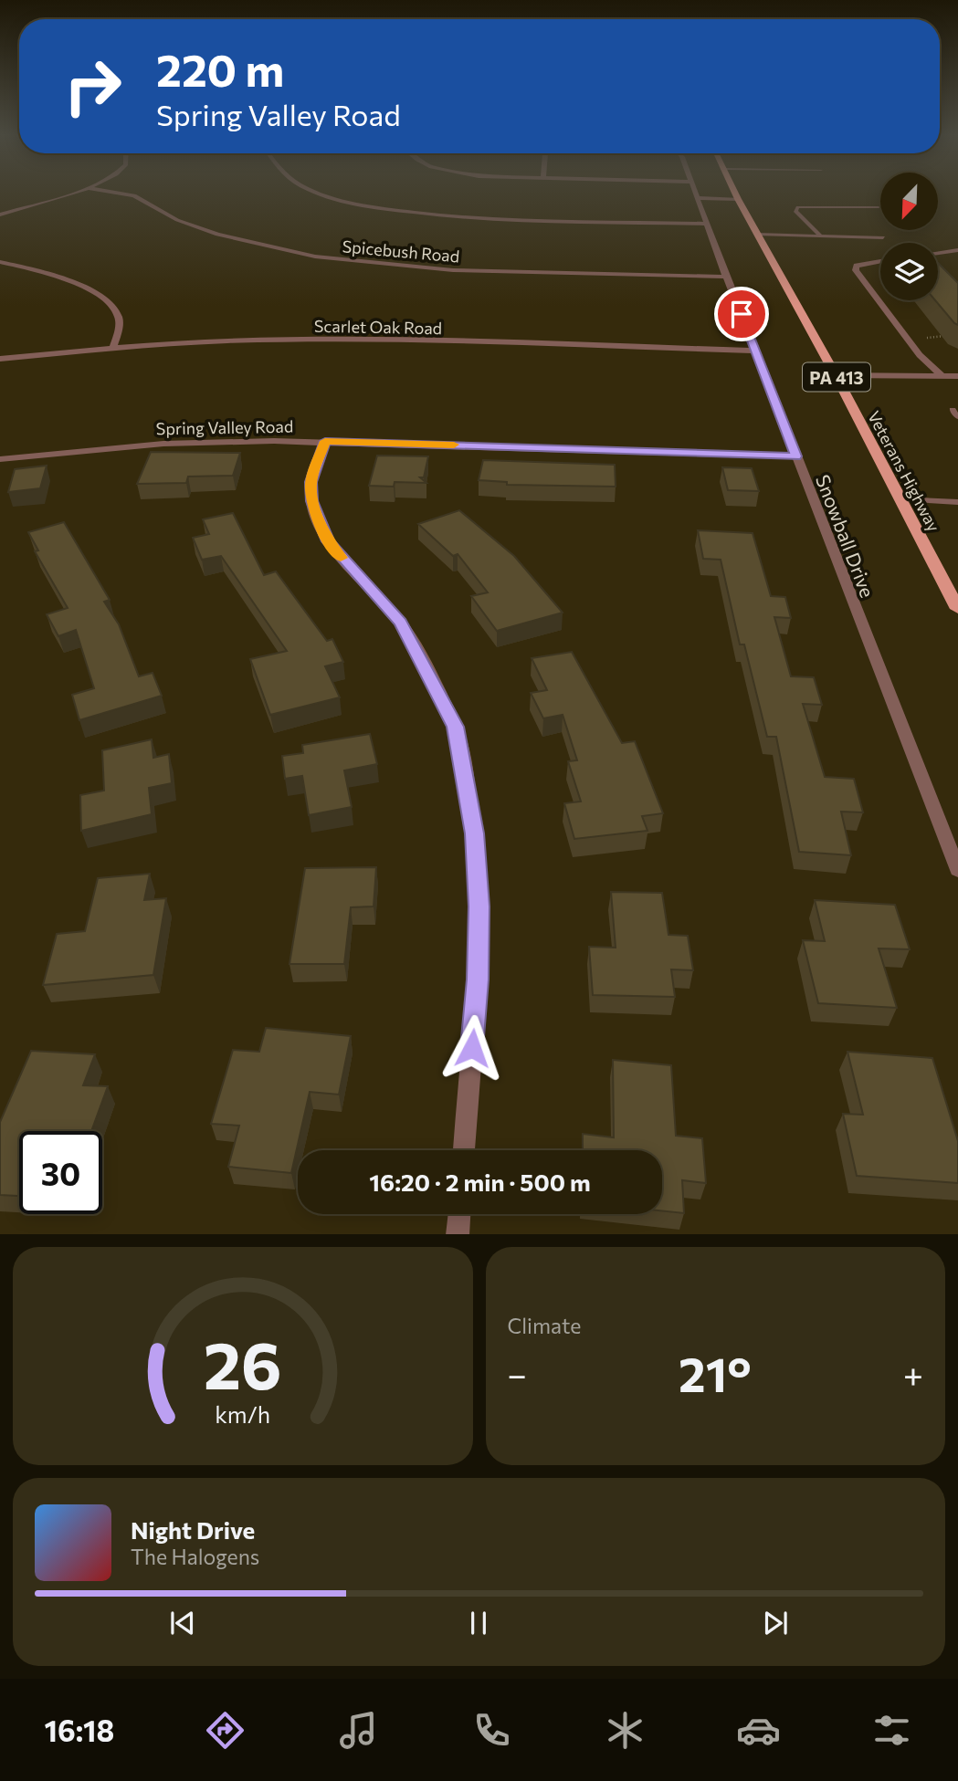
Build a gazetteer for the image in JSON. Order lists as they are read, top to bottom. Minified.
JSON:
{"streets":{"main road":["PA 413","Veterans Highway"],"street":["Spicebush Road","Scarlet Oak Road","Spring Valley Road","Snowball Drive"]},"crossings":[["Spicebush Road","Snowball Drive"],["Scarlet Oak Road","Snowball Drive"],["Spring Valley Road","Snowball Drive"]],"north":"bottom left","page":{"turn":["220 m","Spring Valley Road"],"limit":"30","trip":"16:20 · 2 min · 500 m","tile":"Climate","heat":["−","21°","+"],"song":["Night Drive","The Halogens"],"tabs":"16:18","gauge":["26","km/h"]}}
